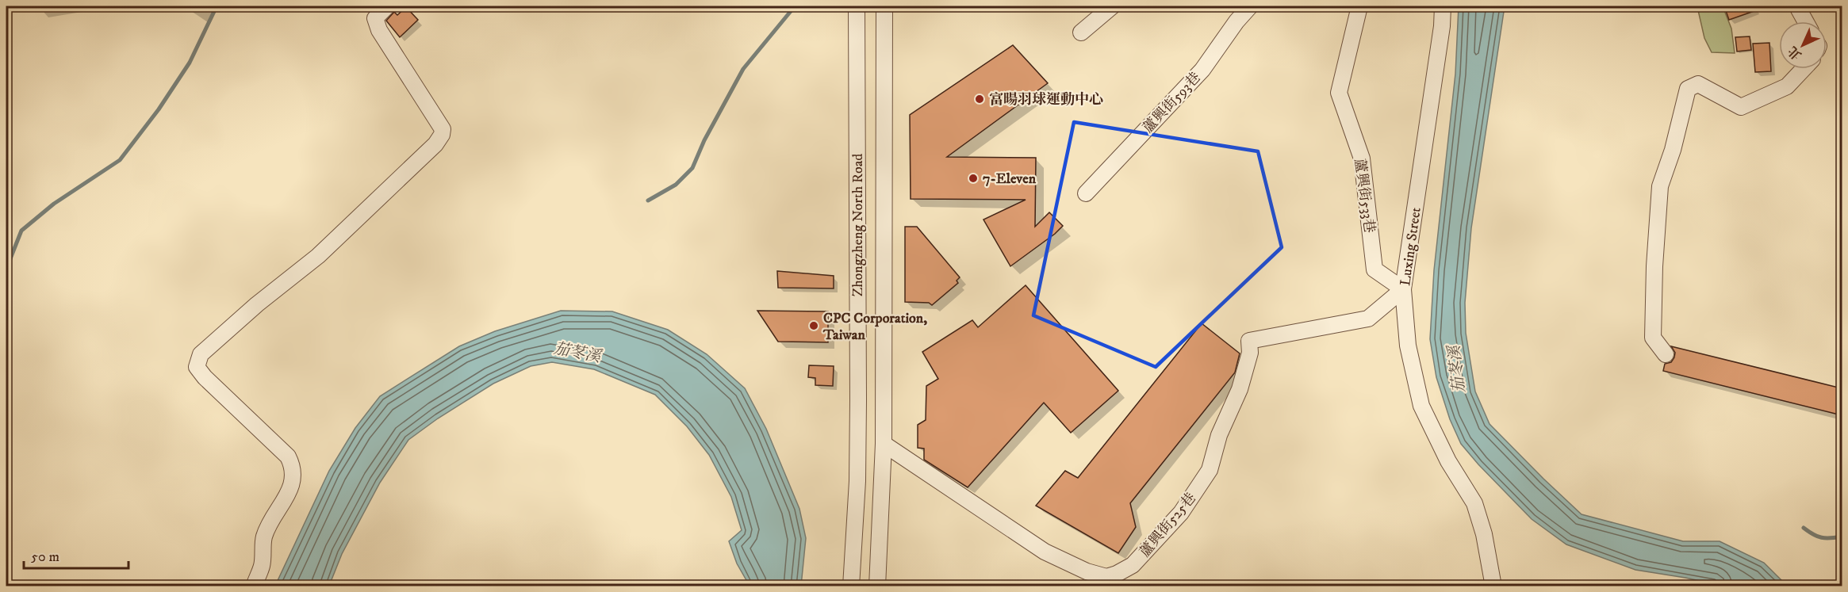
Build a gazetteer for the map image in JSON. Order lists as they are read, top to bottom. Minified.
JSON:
{"streets":{"street":["蘆興街593巷","蘆興街533巷","Zhongzheng North Road","Luxing Street","蘆興街525巷"]},"crossings":[["蘆興街533巷","Luxing Street"],["蘆興街533巷","蘆興街525巷"],["Zhongzheng North Road","蘆興街525巷"],["Luxing Street","蘆興街525巷"]],"water":["茄苳溪"],"places":["富暘羽球運動中心","7-Eleven","CPC Corporation, Taiwan"],"scale_bar":"50 m","north":"bottom left"}
